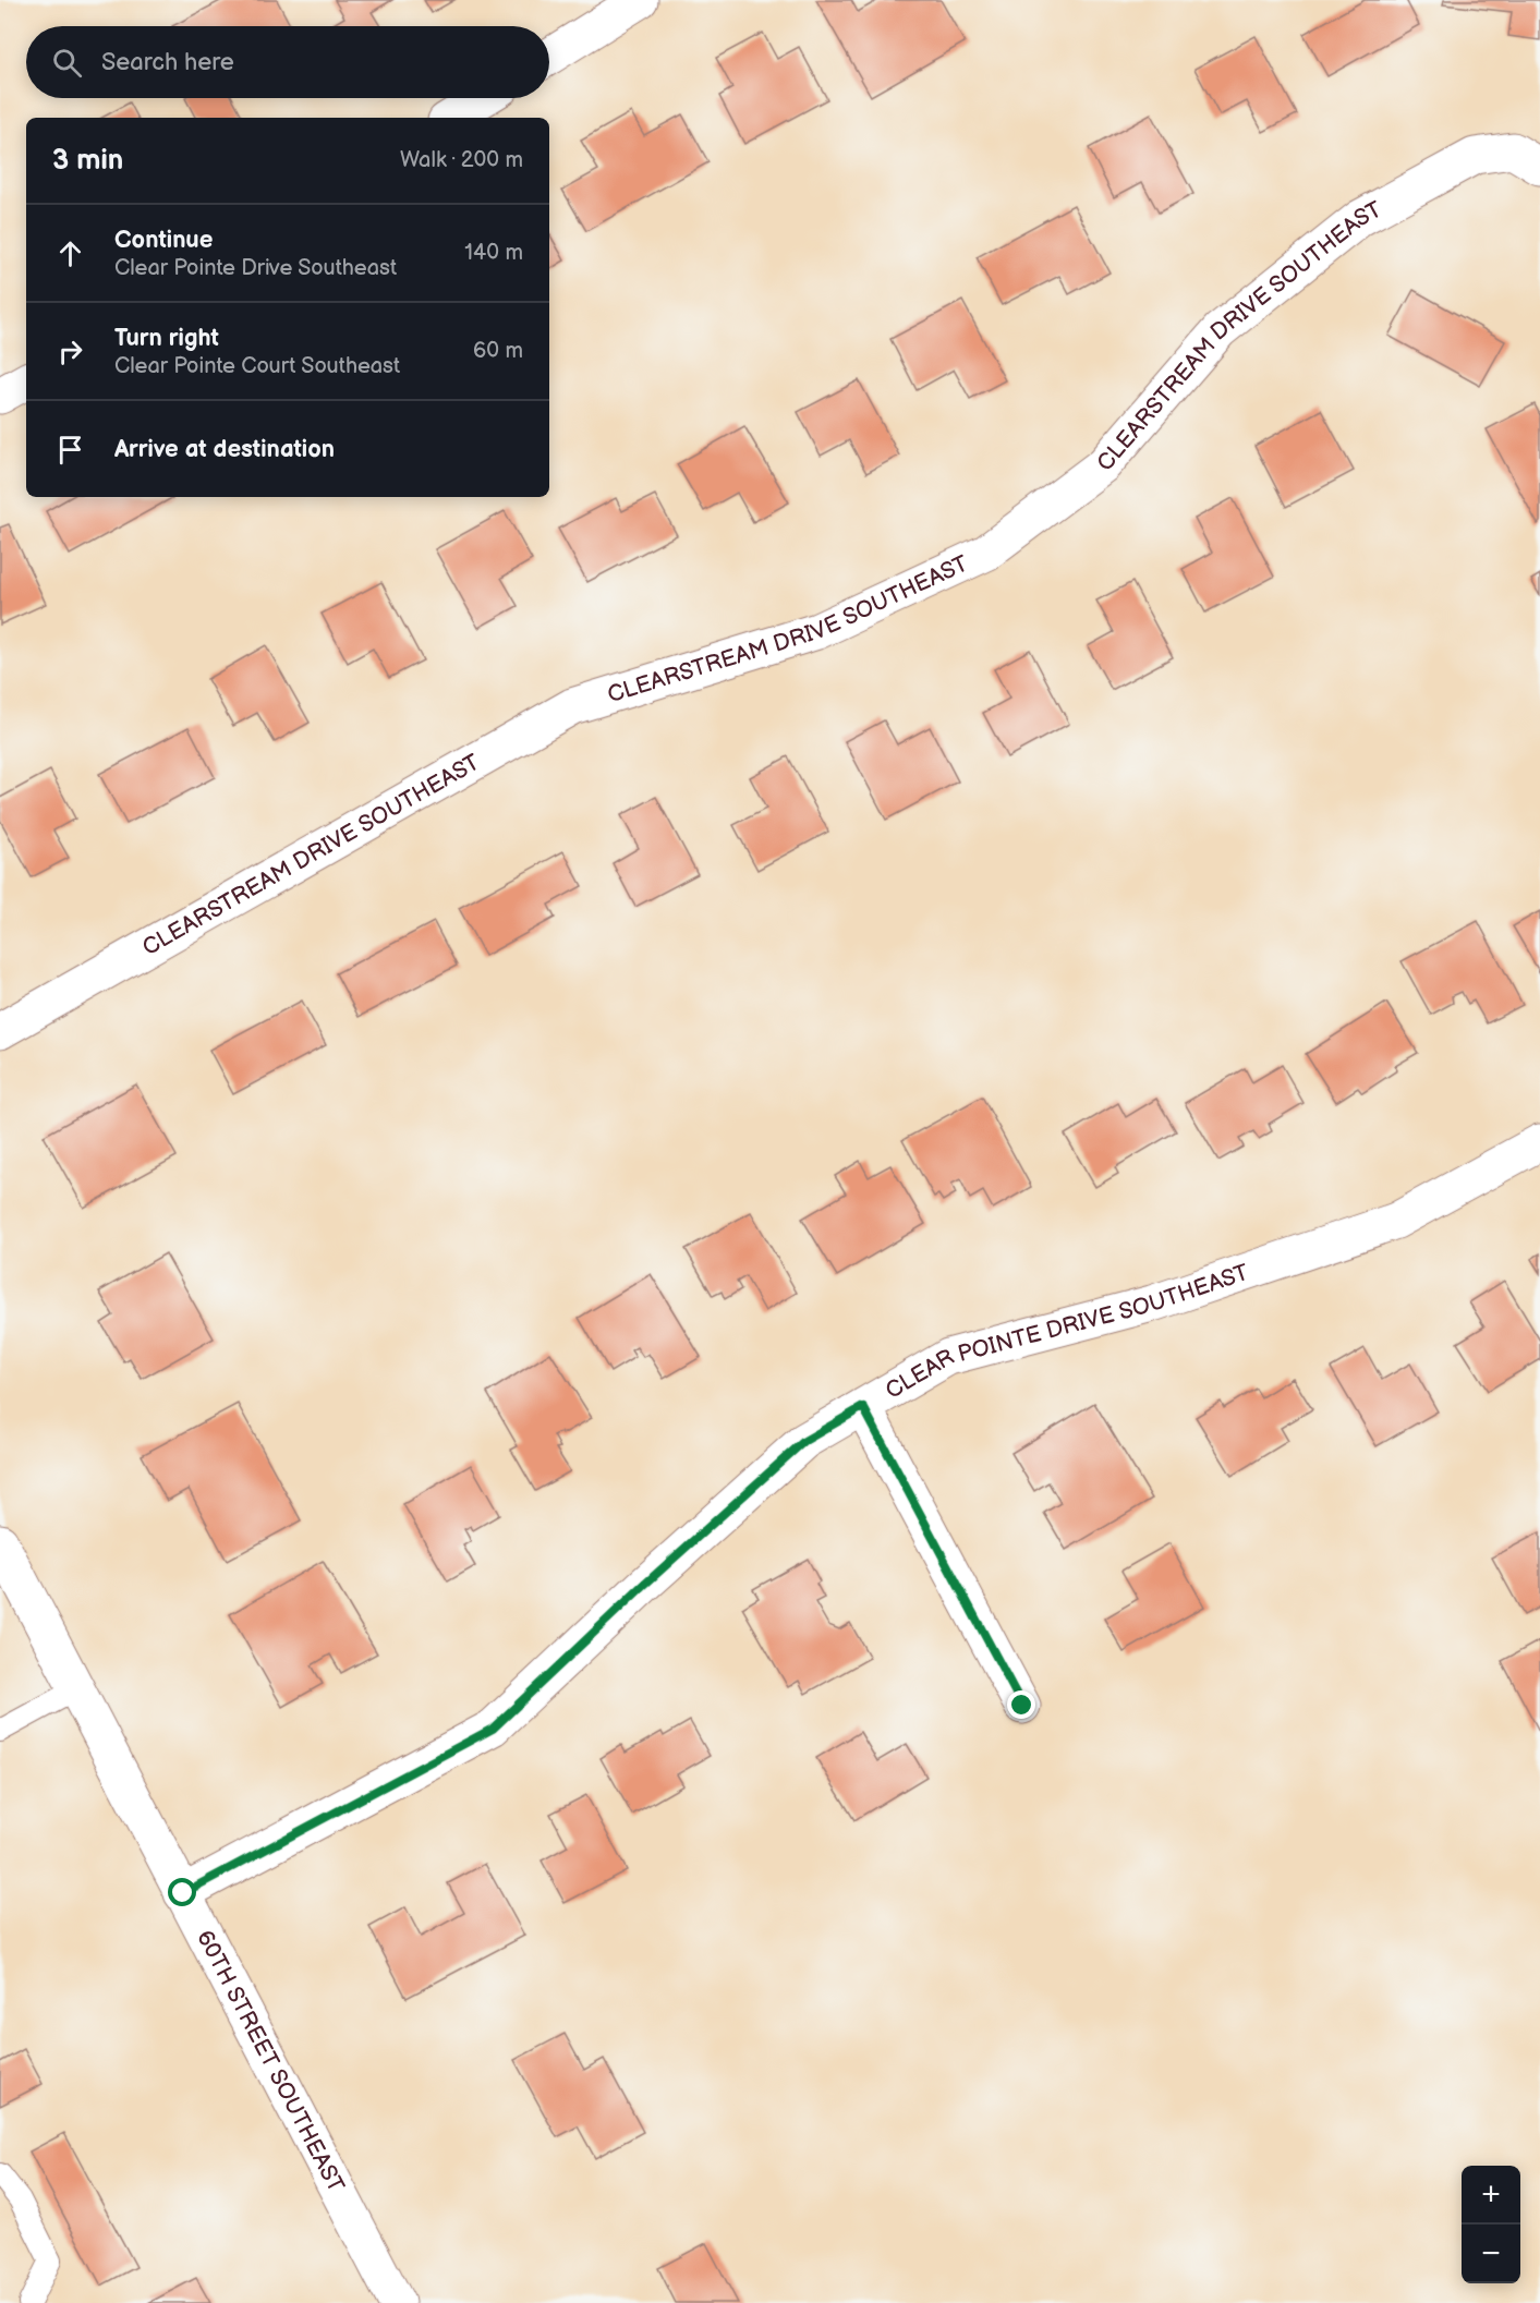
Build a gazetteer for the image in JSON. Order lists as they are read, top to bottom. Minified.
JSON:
{"streets":{"street":["CLEARSTREAM DRIVE SOUTHEAST","CLEAR POINTE DRIVE SOUTHEAST","60TH STREET SOUTHEAST"]},"crossings":[["CLEAR POINTE DRIVE SOUTHEAST","60TH STREET SOUTHEAST"]],"page":{"search":"Search here","heading":["3 min","Walk · 200 m"],"list":[["Continue","Clear Pointe Drive Southeast","140 m"],["Turn right","Clear Pointe Court Southeast","60 m"],"Arrive at destination"],"map_buttons":["+","−"]}}
